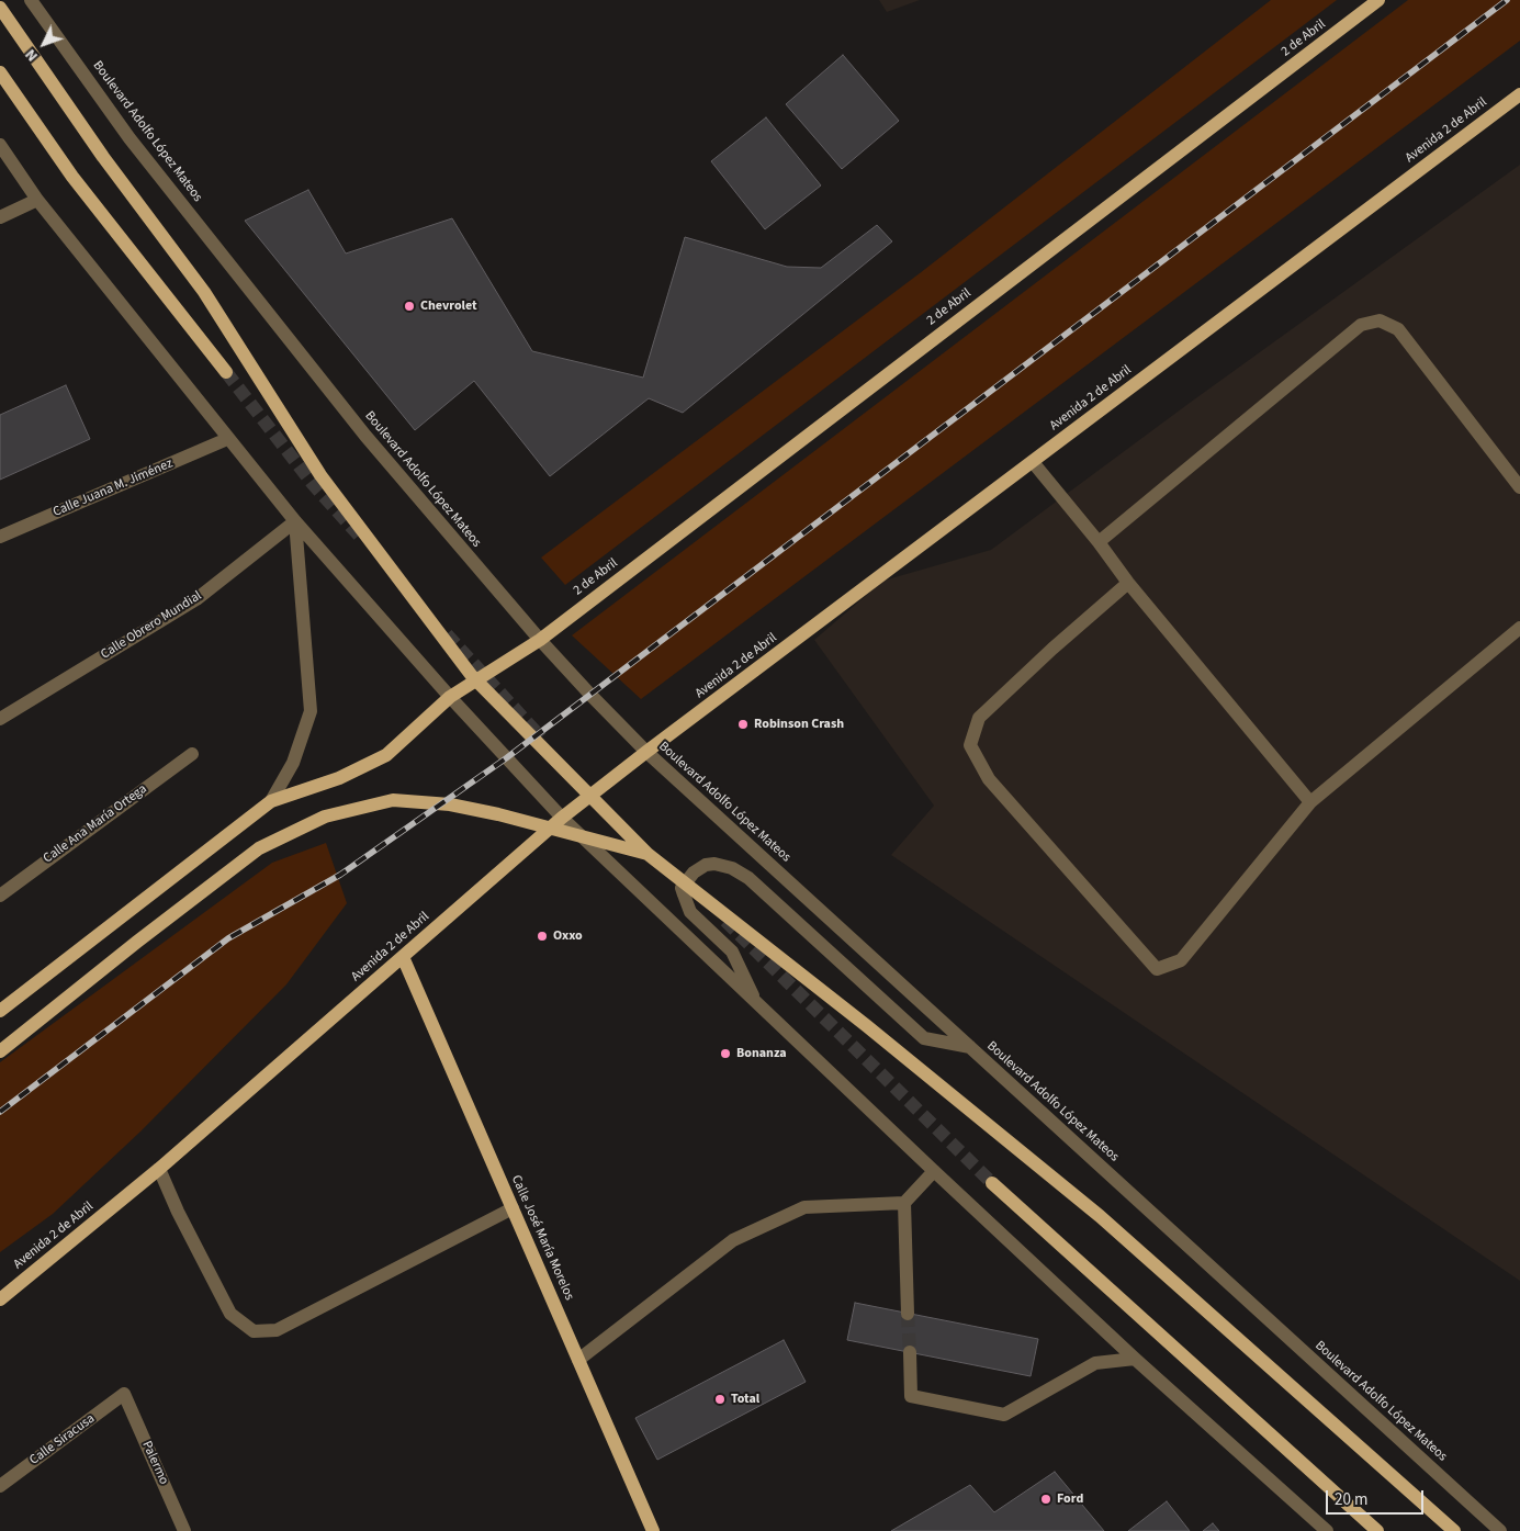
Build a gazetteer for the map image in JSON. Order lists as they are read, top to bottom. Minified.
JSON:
{"streets":{"main road":["2 de Abril","Avenida 2 de Abril","Calle José María Morelos"],"street":["Boulevard Adolfo López Mateos","Calle Juana M. Jiménez","Calle Obrero Mundial","Calle Ana María Ortega","Calle Siracusa","Palermo"]},"crossings":[["2 de Abril","Boulevard Adolfo López Mateos"],["Avenida 2 de Abril","Boulevard Adolfo López Mateos"],["Avenida 2 de Abril","Calle José María Morelos"],["Calle Siracusa","Palermo"]],"places":["Chevrolet","Robinson Crash","Oxxo","Bonanza","Total","Ford"],"scale_bar":"20 m","north":"bottom left"}
